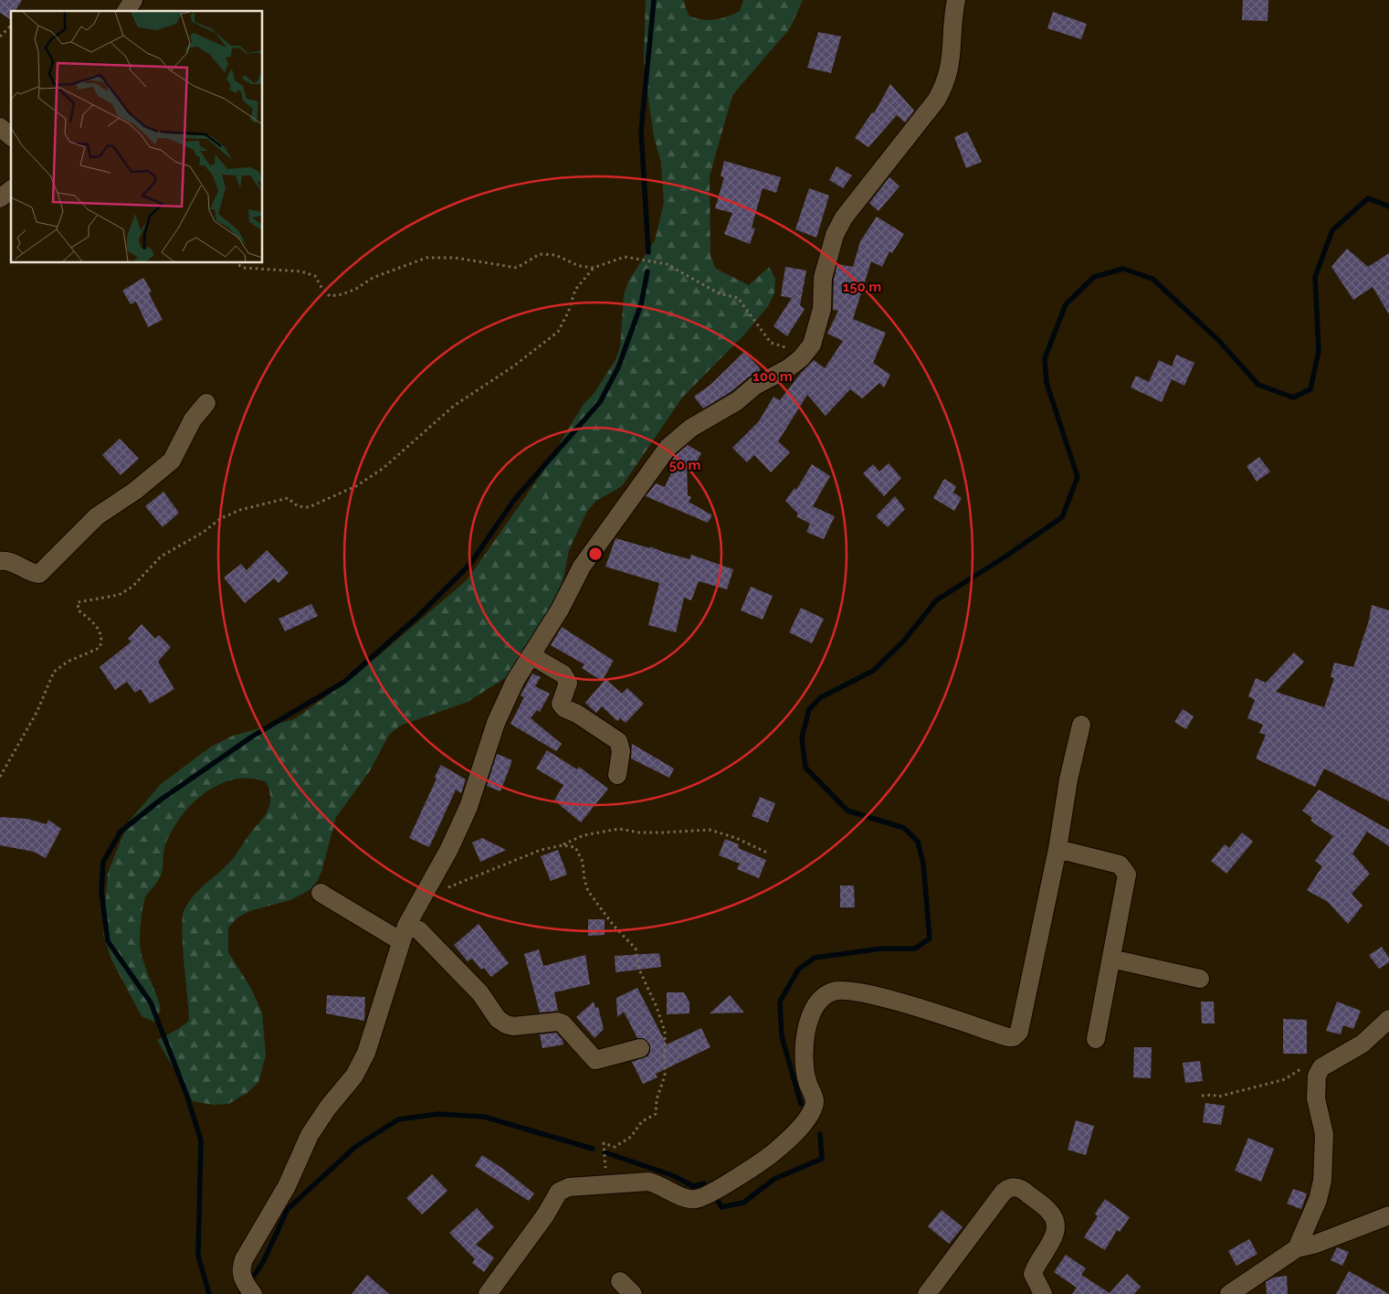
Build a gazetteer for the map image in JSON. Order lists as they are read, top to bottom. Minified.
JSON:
{"rings":["150 m","100 m","50 m"]}
